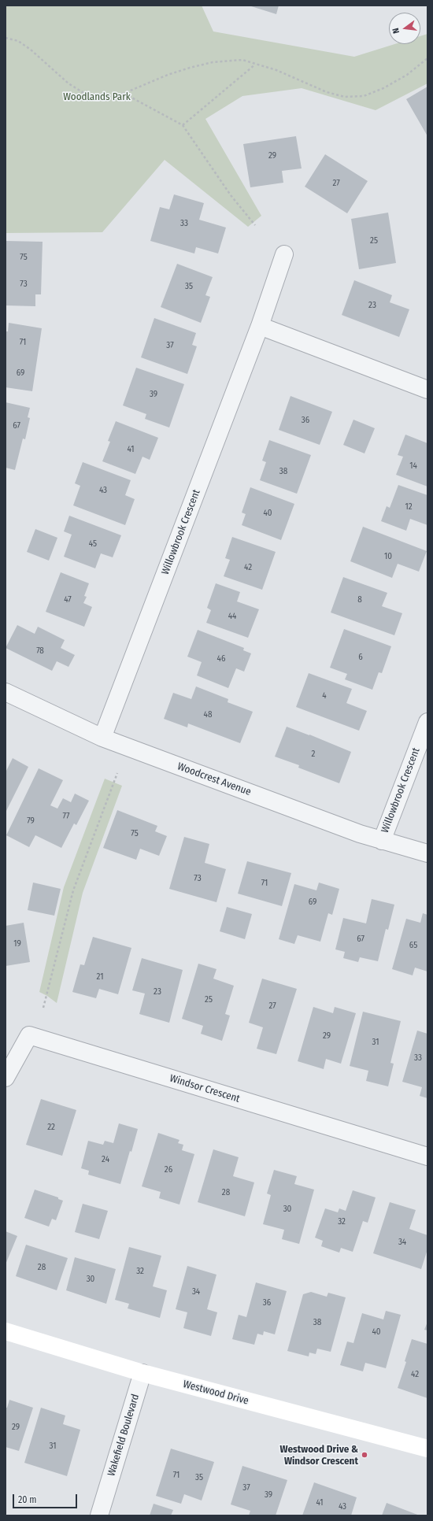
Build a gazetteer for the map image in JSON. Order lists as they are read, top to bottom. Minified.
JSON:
{"streets":{"street":["Willowbrook Crescent","Woodcrest Avenue","Windsor Crescent","Westwood Drive","Wakefield Boulevard"]},"crossings":[["Willowbrook Crescent","Woodcrest Avenue"],["Westwood Drive","Wakefield Boulevard"]],"parks":["Woodlands Park"],"places":["Westwood Drive & Windsor Crescent"],"house_numbers":["29","27","33","25","75","73","35","23","71","37","69","39","36","67","41","14","38","43","12","40","45","10","42","47","8","44","78","6","46","4","48","2","77","79","75","73","71","69","67","19","65","21","23","25","27","29","31","33","22","24","26","28","30","32","34","28","32","30","34","36","38","40","42","29","31","71","35","37","39","41","43"],"scale_bar":"20 m","north":"left"}
